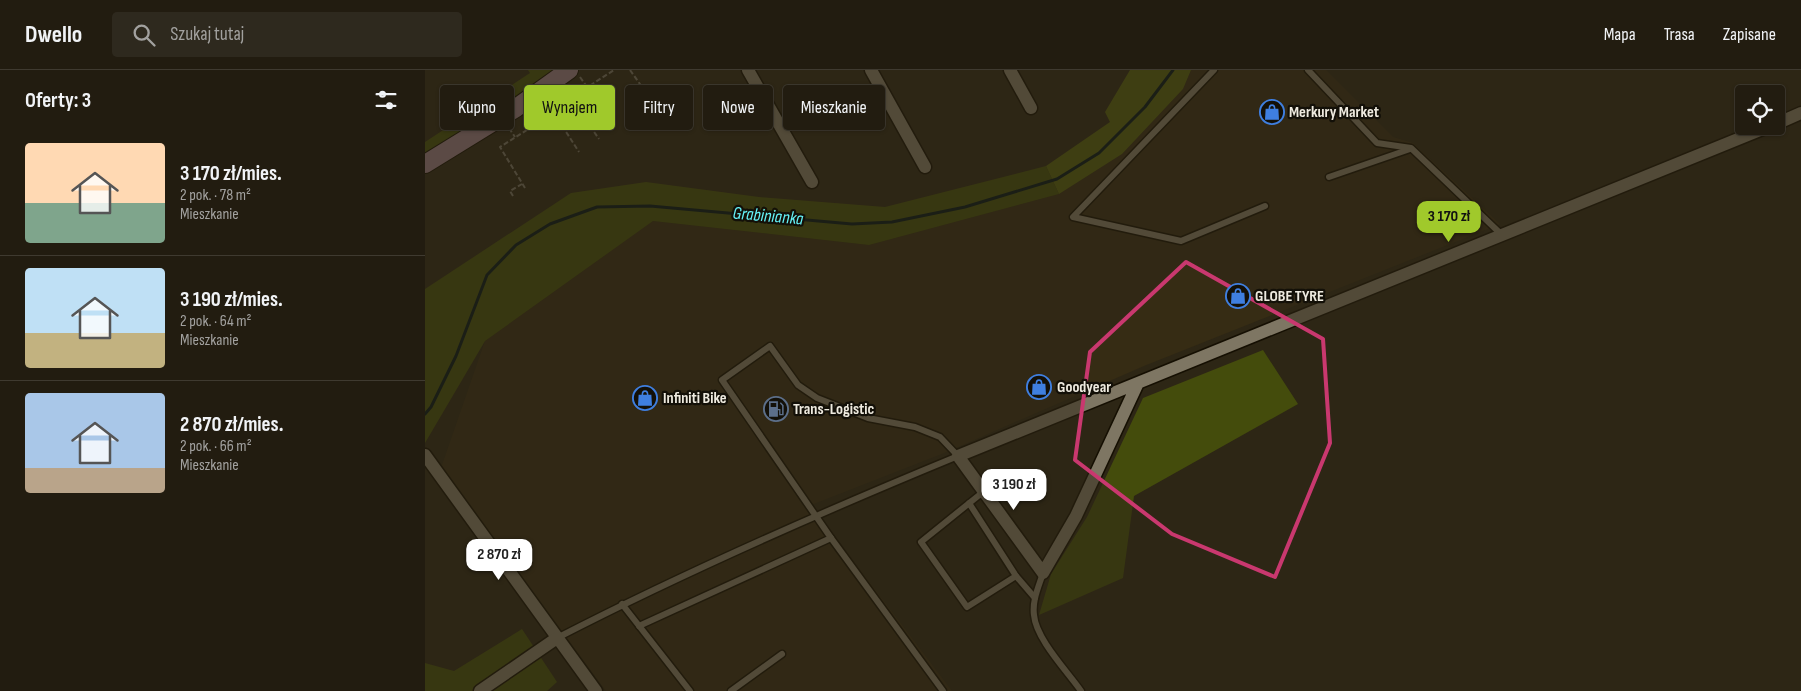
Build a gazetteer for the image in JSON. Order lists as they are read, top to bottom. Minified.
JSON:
{"water":["Grabinianka"],"places":{"shop":["Merkury Market","GLOBE TYRE","Goodyear","Infiniti Bike"],"fuel station":["Trans-Logistic"]},"page":{"header":"Dwello","search":"Szukaj tutaj","nav":["Mapa","Trasa","Zapisane"],"heading":"Oferty: 3","chip":["Kupno","Wynajem","Filtry","Nowe","Mieszkanie"],"list":[{"name":"3 170 zł/mies.","note":"2 pok. · 78 m² · Mieszkanie"},{"name":"3 190 zł/mies.","note":"2 pok. · 64 m² · Mieszkanie"},{"name":"2 870 zł/mies.","note":"2 pok. · 66 m² · Mieszkanie"}],"price":["3 170 zł","3 190 zł","2 870 zł"]}}
